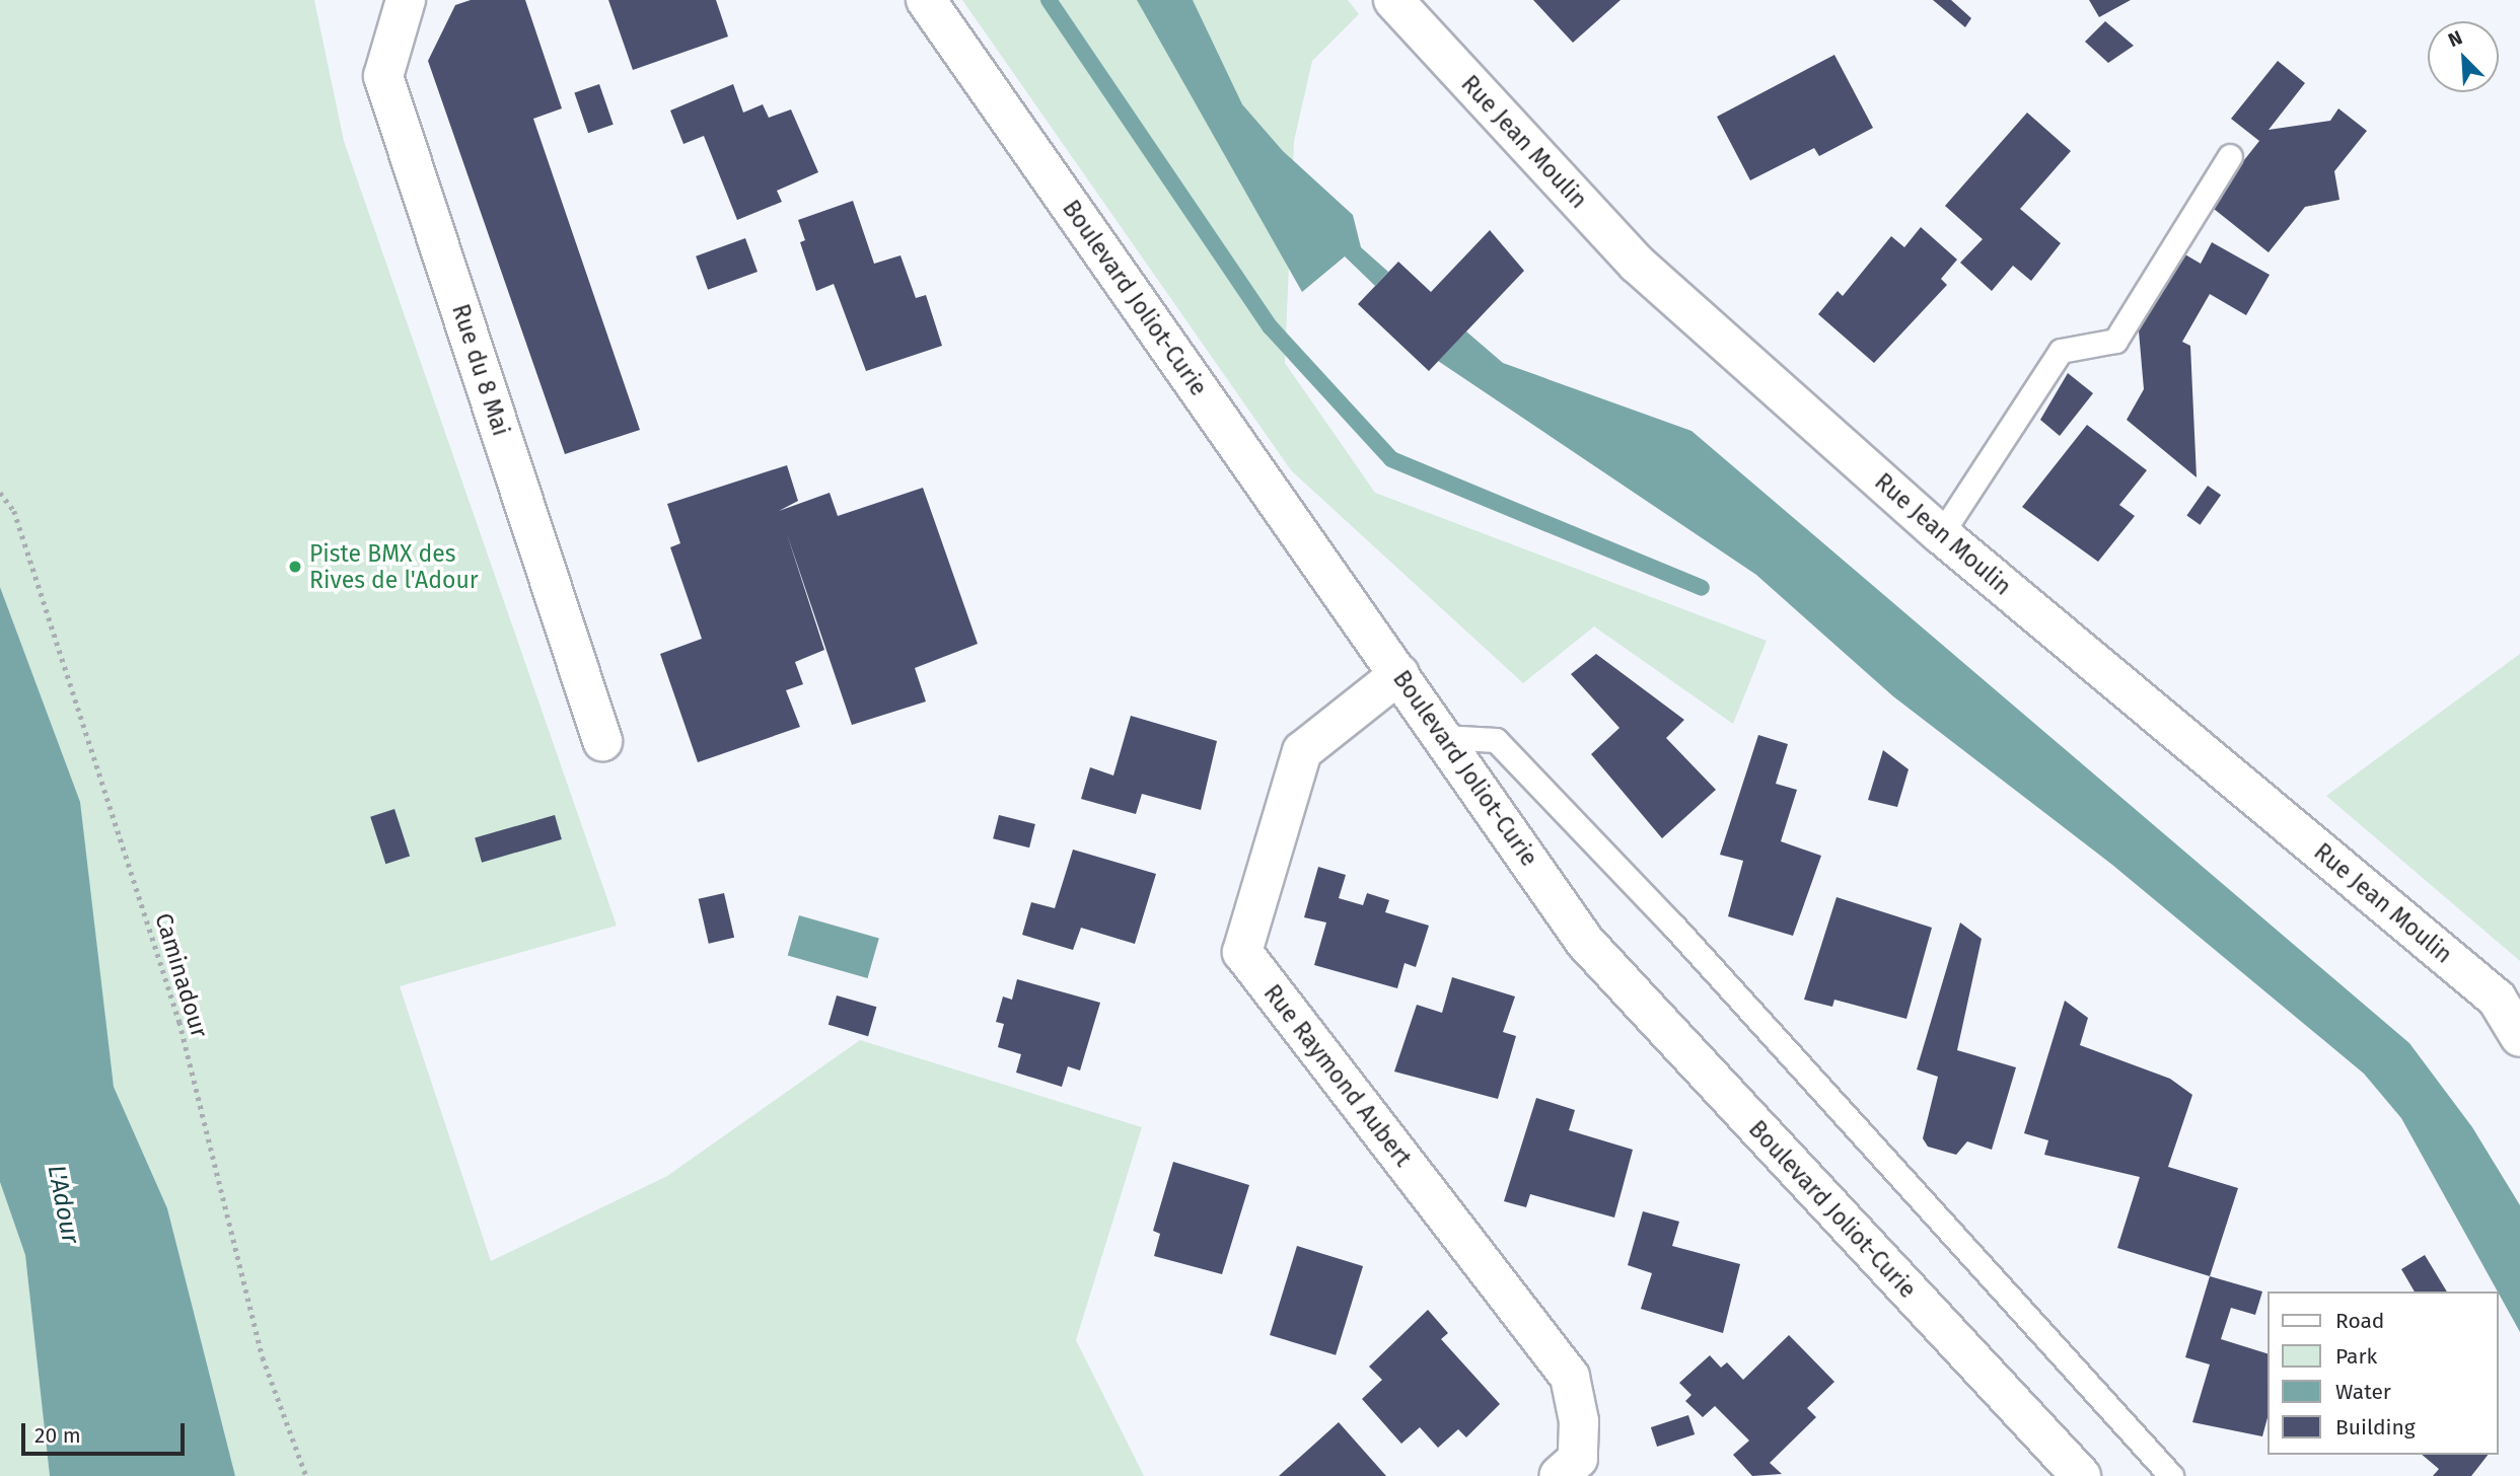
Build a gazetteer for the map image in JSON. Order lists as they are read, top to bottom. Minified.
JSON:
{"streets":{"street":["Rue Jean Moulin","Boulevard Joliot-Curie","Rue du 8 Mai","Rue Raymond Aubert"],"path":["Caminadour"]},"crossings":[["Boulevard Joliot-Curie","Rue Raymond Aubert"]],"water":["L'Adour"],"places":["Piste BMX des Rives de l'Adour"],"legend":["Road","Park","Water","Building"],"scale_bar":"20 m","north":"top left"}
